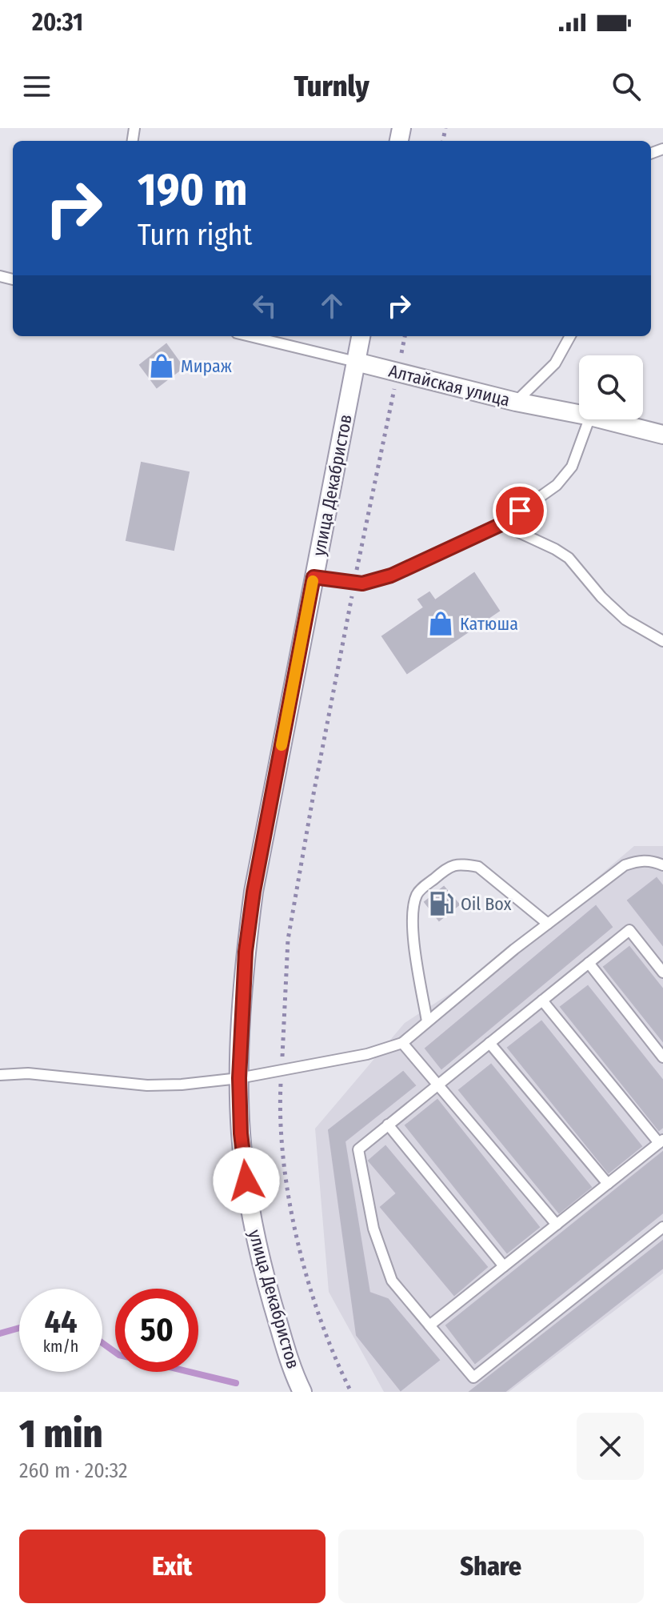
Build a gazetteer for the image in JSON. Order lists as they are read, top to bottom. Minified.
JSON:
{"streets":{"main road":["Алтайская улица","улица Декабристов"]},"crossings":[["Алтайская улица","улица Декабристов"]],"places":{"shop":["Мираж","Катюша"],"fuel station":["Oil Box"]},"page":{"status":"20:31","header":"Turnly","turn":["190 m","Turn right"],"speed":"44 km/h","limit":"50","heading":["1 min","260 m · 20:32"],"buttons":["Exit","Share"]}}
